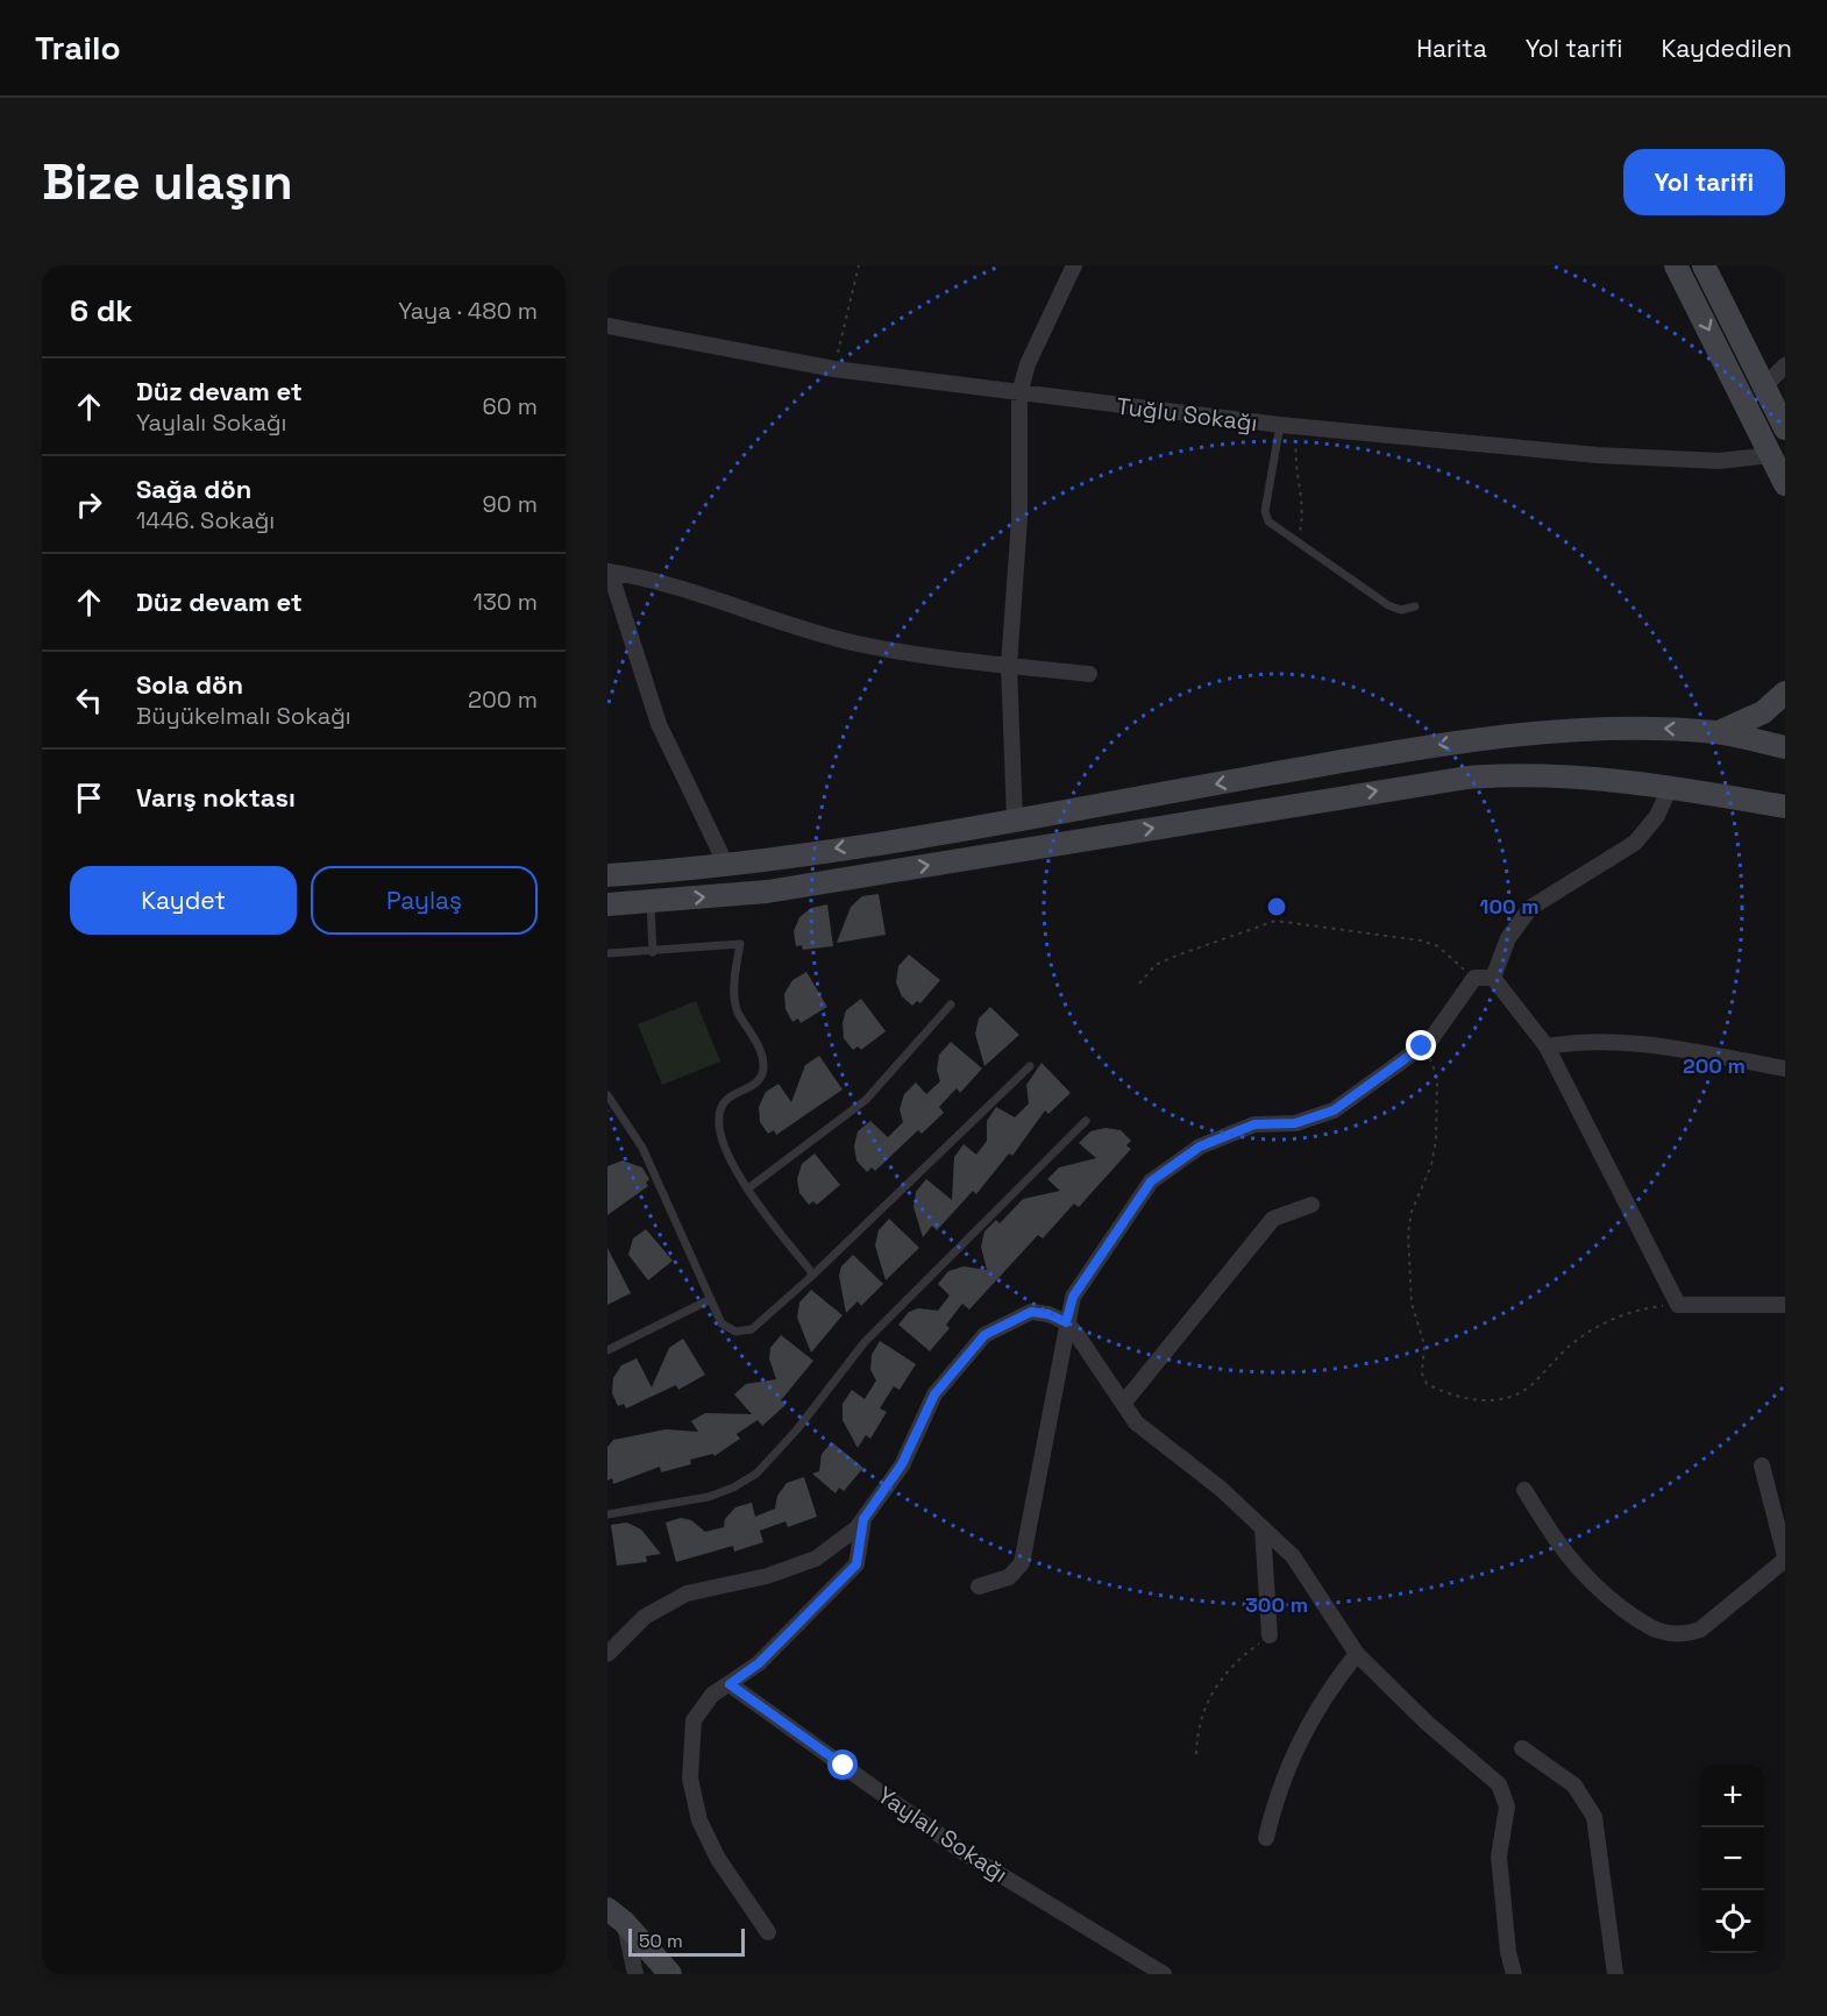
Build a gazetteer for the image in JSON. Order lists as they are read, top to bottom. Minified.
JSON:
{"streets":{"street":["Tuğlu Sokağı","Yaylalı Sokağı"]},"scale_bar":"50 m","page":{"header":"Trailo","nav":["Harita","Yol tarifi","Kaydedilen"],"buttons":["Yol tarifi",["Kaydet","Paylaş"]],"title":"Bize ulaşın","heading":["6 dk","Yaya · 480 m"],"list":[["Düz devam et","Yaylalı Sokağı","60 m"],["Sağa dön","1446. Sokağı","90 m"],["Düz devam et","130 m"],["Sola dön","Büyükelmalı Sokağı","200 m"],"Varış noktası"],"map_buttons":["+","−"],"scale":"50 m"},"rings":["100 m","200 m","300 m"]}
